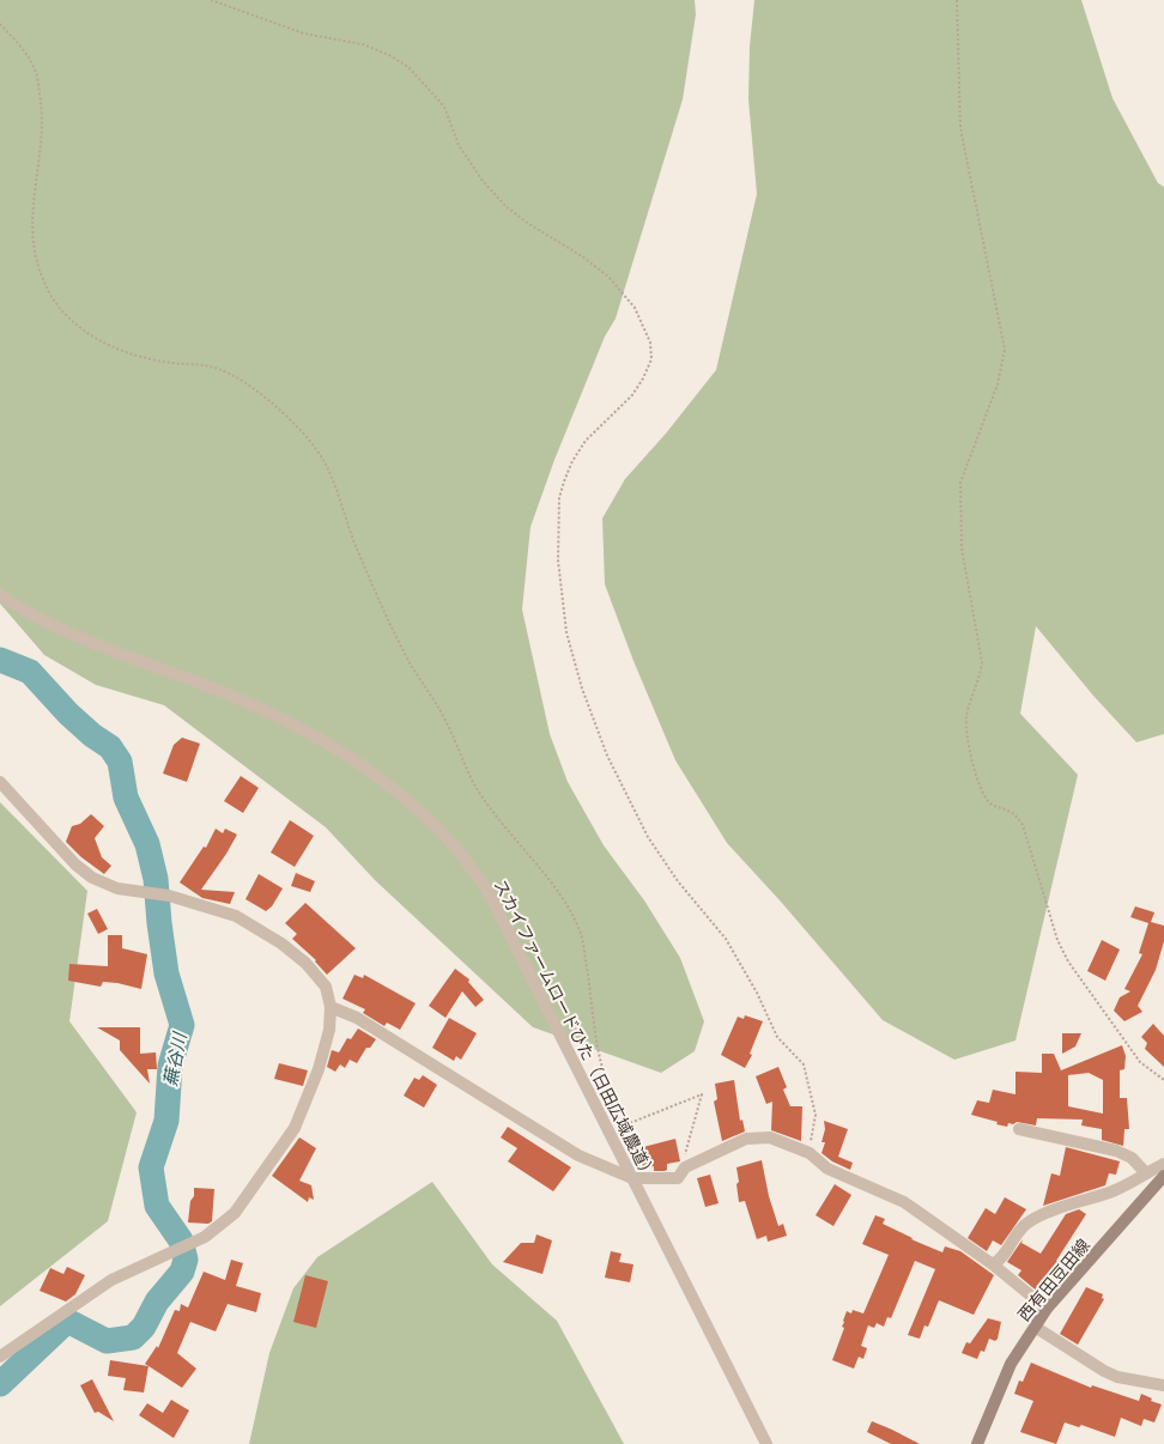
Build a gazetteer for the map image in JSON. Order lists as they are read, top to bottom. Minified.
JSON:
{"streets":{"main road":["西有田豆田線"],"street":["スカイファームロードひた（日田広域農道）"]},"water":["蕪谷川"]}
